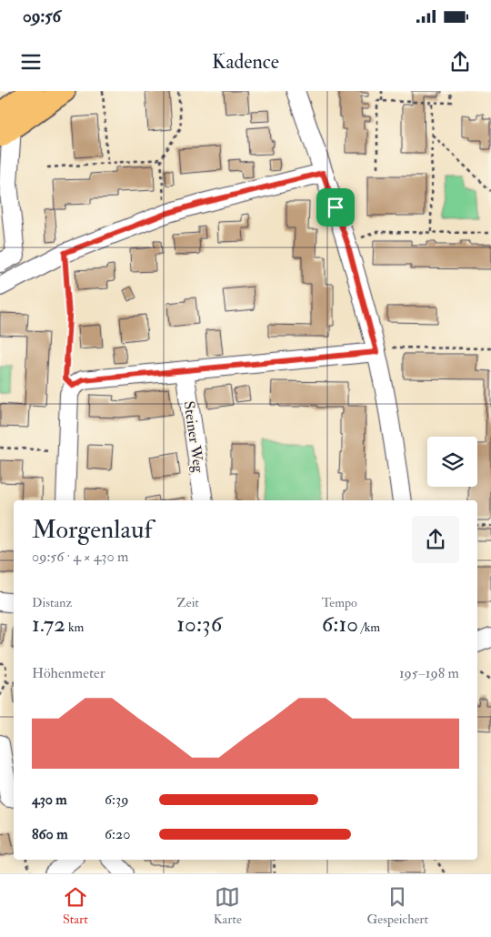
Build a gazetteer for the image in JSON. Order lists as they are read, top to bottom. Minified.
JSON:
{"streets":{"street":["Steiner Weg"]},"page":{"status":"09:56","header":"Kadence","heading":["Morgenlauf","09:56 · 4 × 430 m"],"stats":[["Distanz","1.72 km"],["Zeit","10:36"],["Tempo","6:10 /km"]],"chart":["Höhenmeter","195–198 m"],"list":[{"name":"430 m","note":"6:39"},{"name":"860 m","note":"6:20"}],"tabs":["Start","Karte","Gespeichert"]}}
